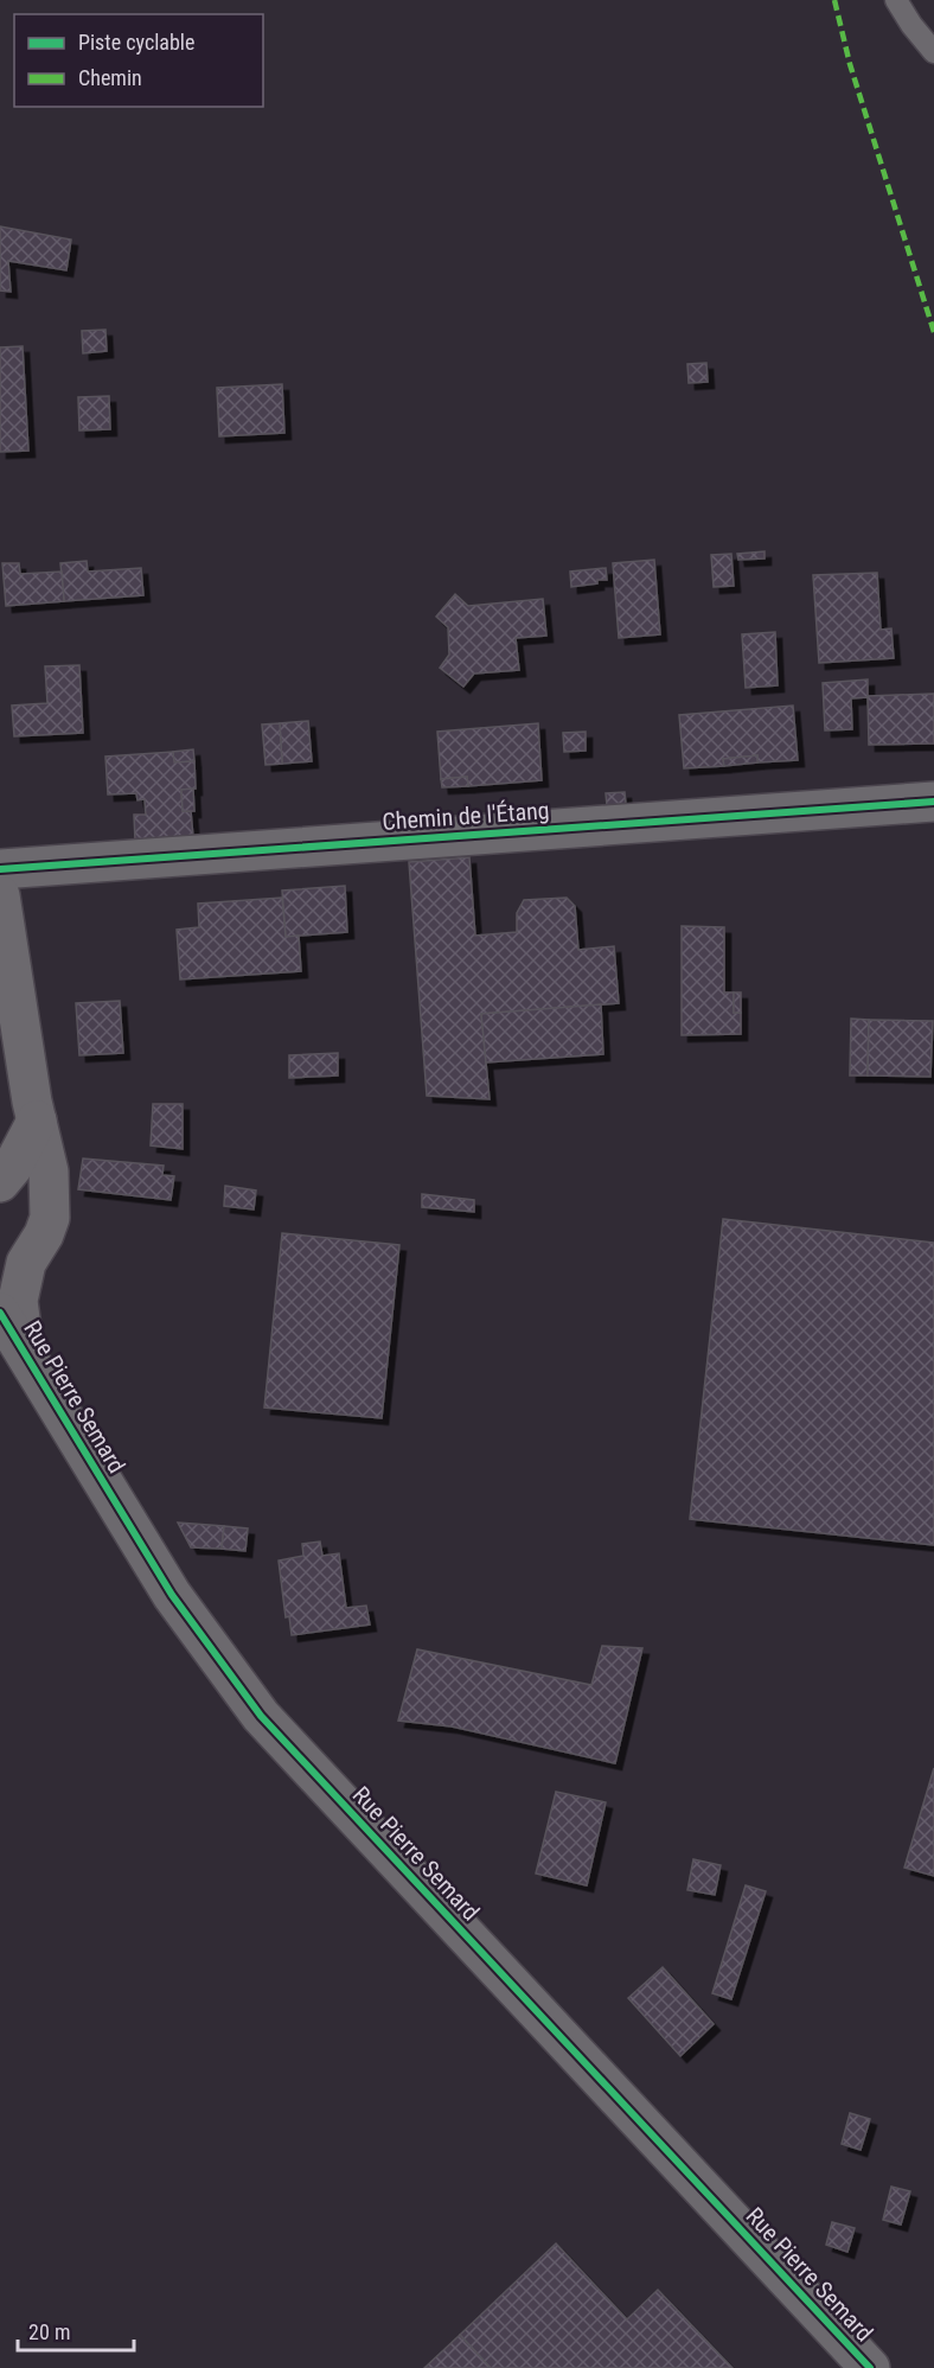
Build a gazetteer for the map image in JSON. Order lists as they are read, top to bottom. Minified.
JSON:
{"streets":{"street":["Chemin de l'Étang","Rue Pierre Semard"]},"legend":["Piste cyclable","Chemin"],"scale_bar":"20 m"}
